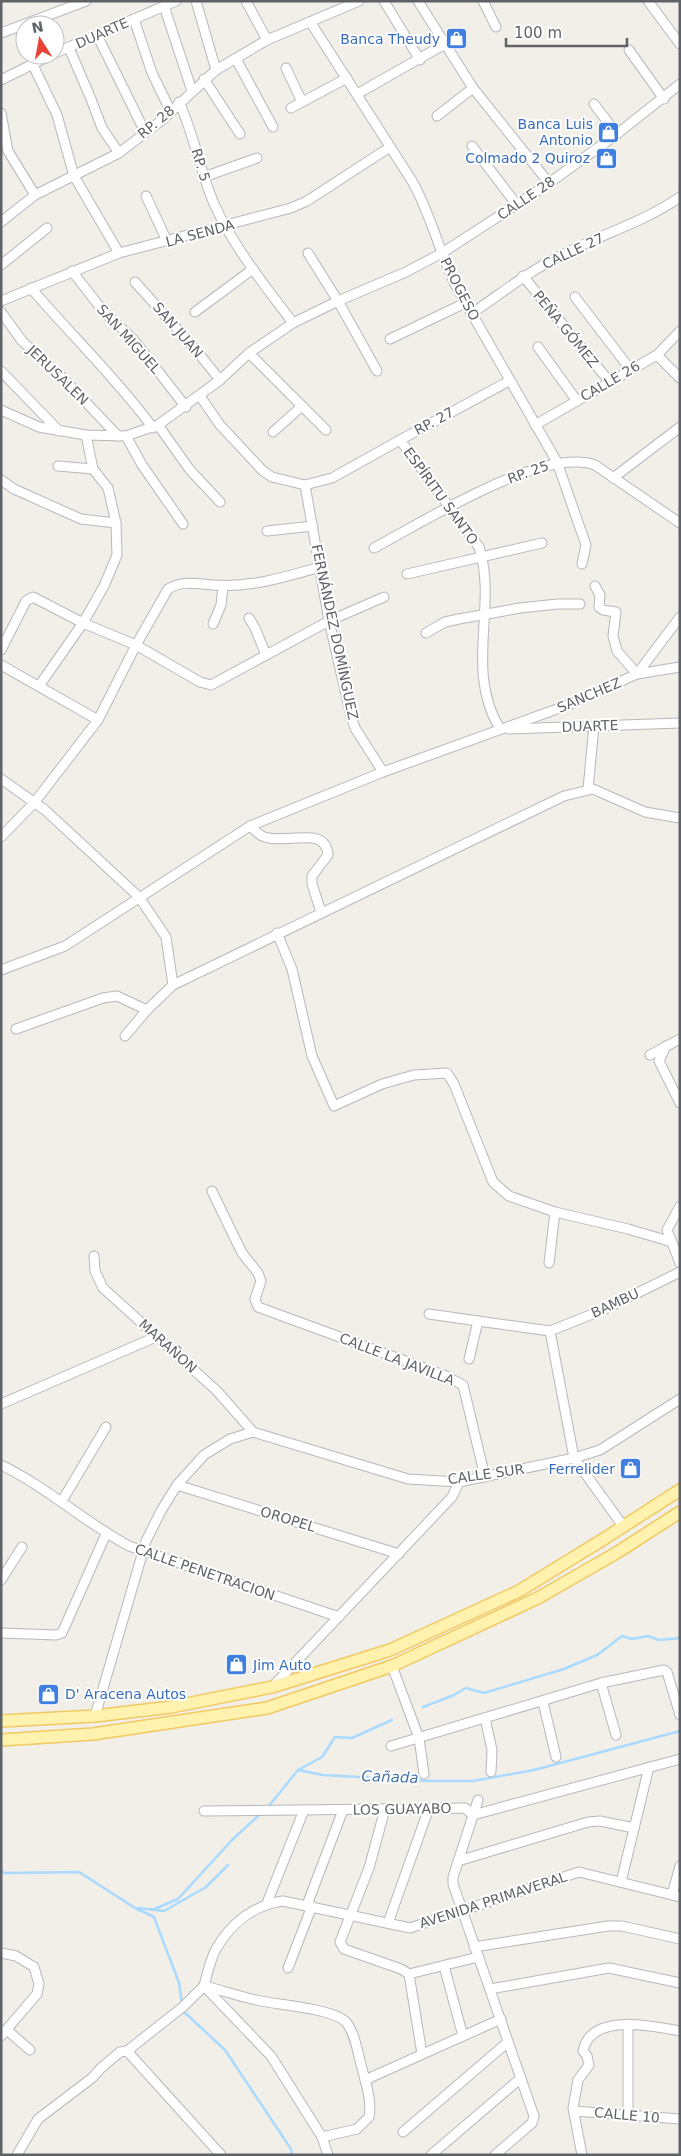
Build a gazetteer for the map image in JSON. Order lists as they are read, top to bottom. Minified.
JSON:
{"streets":{"street":["DUARTE","RP. 28","RP. 5","CALLE 28","LA SENDA","CALLE 27","PROGESO","PEÑA GÓMEZ","SAN JUAN","SAN MIGUEL","JERUSALEN","CALLE 26","RP. 27","RP. 25","ESPÍRITU SANTO","FERNÁNDEZ DOMÍNGUEZ","SANCHEZ","BAMBU","MARAÑON","CALLE LA JAVILLA","CALLE SUR","OROPEL","CALLE PENETRACION","LOS GUAYABO","AVENIDA PRIMAVERAL","CALLE 10"]},"crossings":[["DUARTE","ESPÍRITU SANTO"],["DUARTE","SANCHEZ"],["RP. 28","RP. 5"],["RP. 28","PROGESO"],["RP. 5","CALLE 28"],["RP. 5","LA SENDA"],["CALLE 28","PROGESO"],["CALLE 28","SAN JUAN"],["CALLE 28","SAN MIGUEL"],["CALLE 28","JERUSALEN"],["LA SENDA","PROGESO"],["LA SENDA","SAN MIGUEL"],["CALLE 27","PROGESO"],["CALLE 27","PEÑA GÓMEZ"],["PROGESO","CALLE 26"],["PROGESO","RP. 27"],["PROGESO","RP. 25"],["PEÑA GÓMEZ","CALLE 26"],["RP. 27","ESPÍRITU SANTO"],["RP. 27","FERNÁNDEZ DOMÍNGUEZ"],["RP. 25","ESPÍRITU SANTO"],["ESPÍRITU SANTO","SANCHEZ"],["FERNÁNDEZ DOMÍNGUEZ","SANCHEZ"],["MARAÑON","CALLE SUR"],["CALLE LA JAVILLA","CALLE SUR"]],"water":["Cañada"],"places":{"shop":["Banca Theudy","Banca Luis Antonio","Colmado 2 Quiroz","Ferrelider","Jim Auto","D' Aracena Autos"]},"scale_bar":"100 m","north":"top"}
